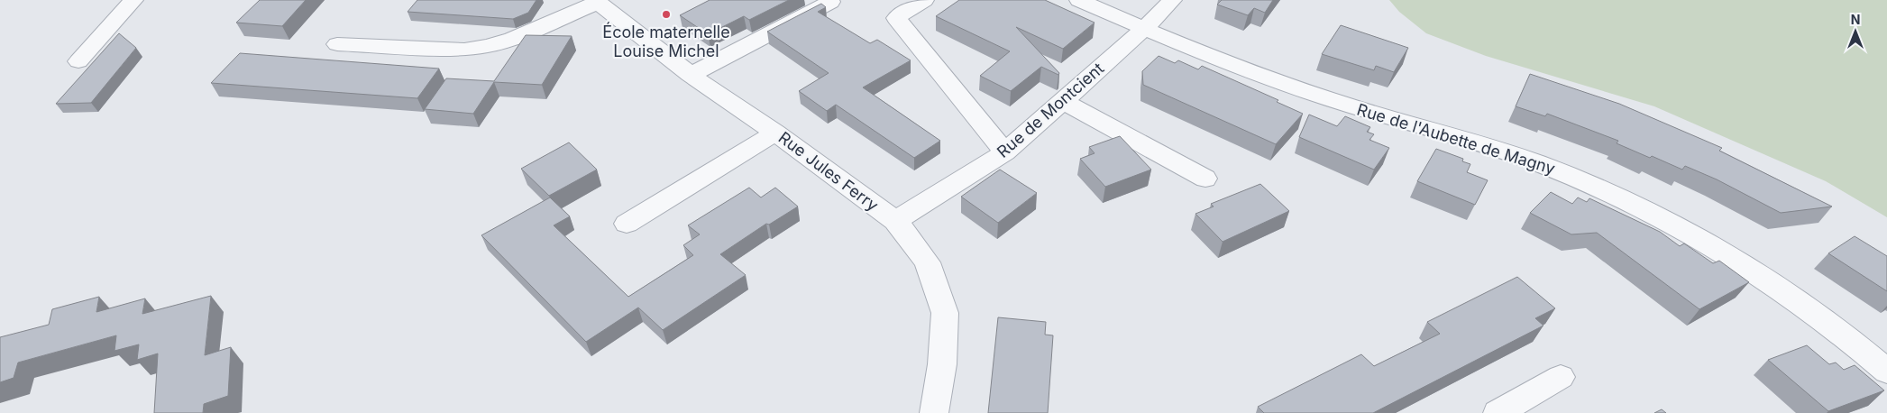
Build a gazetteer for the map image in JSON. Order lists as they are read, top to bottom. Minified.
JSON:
{"streets":{"street":["Rue de Montcient","Rue de l'Aubette de Magny","Rue Jules Ferry"]},"crossings":[["Rue de Montcient","Rue de l'Aubette de Magny"],["Rue de Montcient","Rue Jules Ferry"]],"places":["École maternelle Louise Michel"],"north":"top"}
